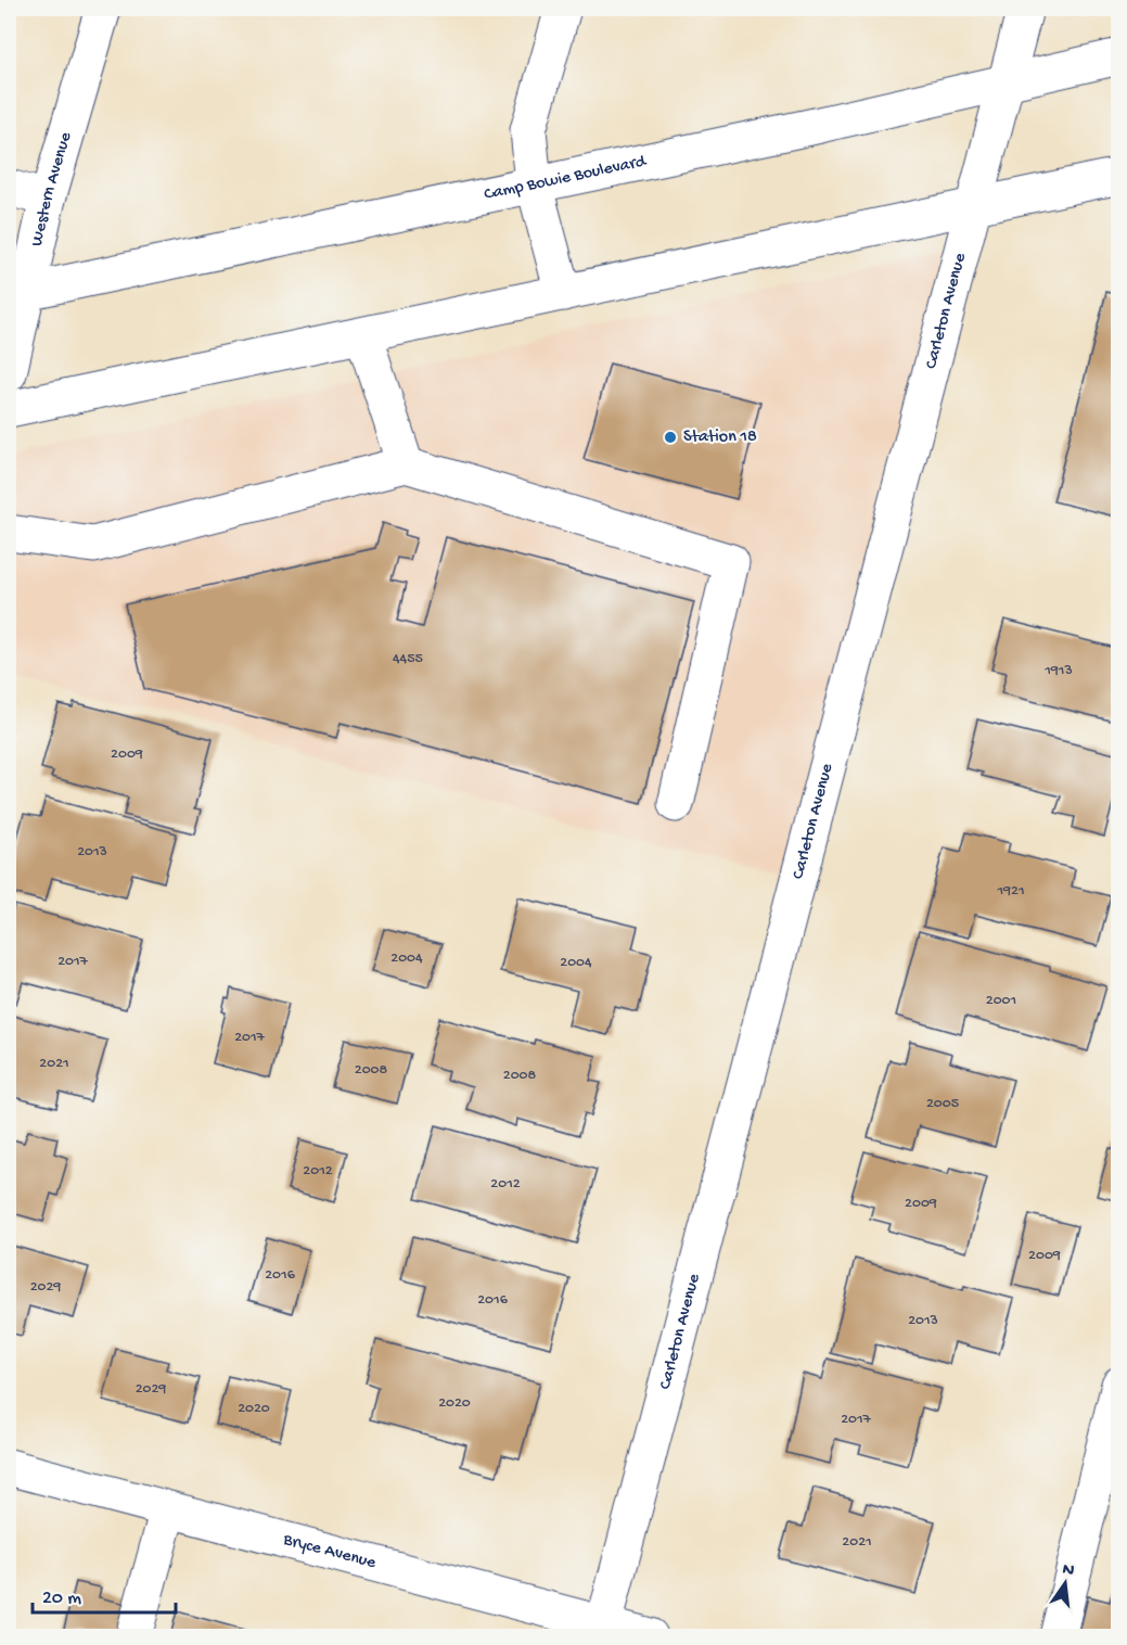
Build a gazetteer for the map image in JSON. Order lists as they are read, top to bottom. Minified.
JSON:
{"streets":{"street":["Camp Bowie Boulevard","Western Avenue","Carleton Avenue","Bryce Avenue"]},"crossings":[["Camp Bowie Boulevard","Western Avenue"],["Camp Bowie Boulevard","Carleton Avenue"],["Carleton Avenue","Bryce Avenue"]],"places":["Station 18"],"house_numbers":["4455","1913","2009","2013","1921","2004","2017","2004","2001","2017","2021","2008","2008","2005","2012","2012","2009","2009","2016","2029","2016","2013","2029","2020","2020","2017","2021"],"scale_bar":"20 m","north":"top"}
